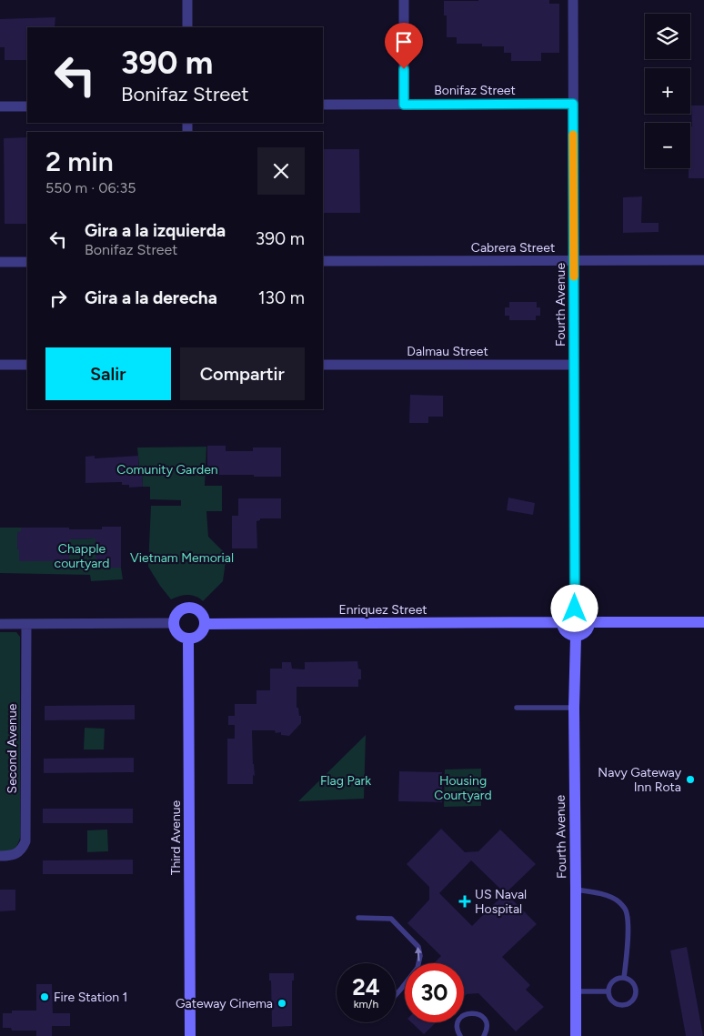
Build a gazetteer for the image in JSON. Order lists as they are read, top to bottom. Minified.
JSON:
{"streets":{"street":["Bonifaz Street","Cabrera Street","Fourth Avenue","Dalmau Street","Enriquez Street","Second Avenue","Third Avenue"]},"crossings":[["Bonifaz Street","Fourth Avenue"],["Cabrera Street","Fourth Avenue"],["Fourth Avenue","Dalmau Street"],["Fourth Avenue","Enriquez Street"],["Enriquez Street","Third Avenue"]],"parks":["Comunity Garden","Chapple courtyard","Vietnam Memorial","Flag Park","Housing Courtyard"],"places":{"other":["Navy Gateway Inn Rota","Fire Station 1","Gateway Cinema"],"health":["US Naval Hospital"]},"page":{"map_buttons":["+","−"],"turn":["390 m","Bonifaz Street"],"heading":["2 min","550 m · 06:35"],"list":[{"name":"Gira a la izquierda","note":"Bonifaz Street","value":"390 m"},{"name":"Gira a la derecha","value":"130 m"}],"buttons":["Salir","Compartir"],"speed":"24 km/h","limit":"30"}}
